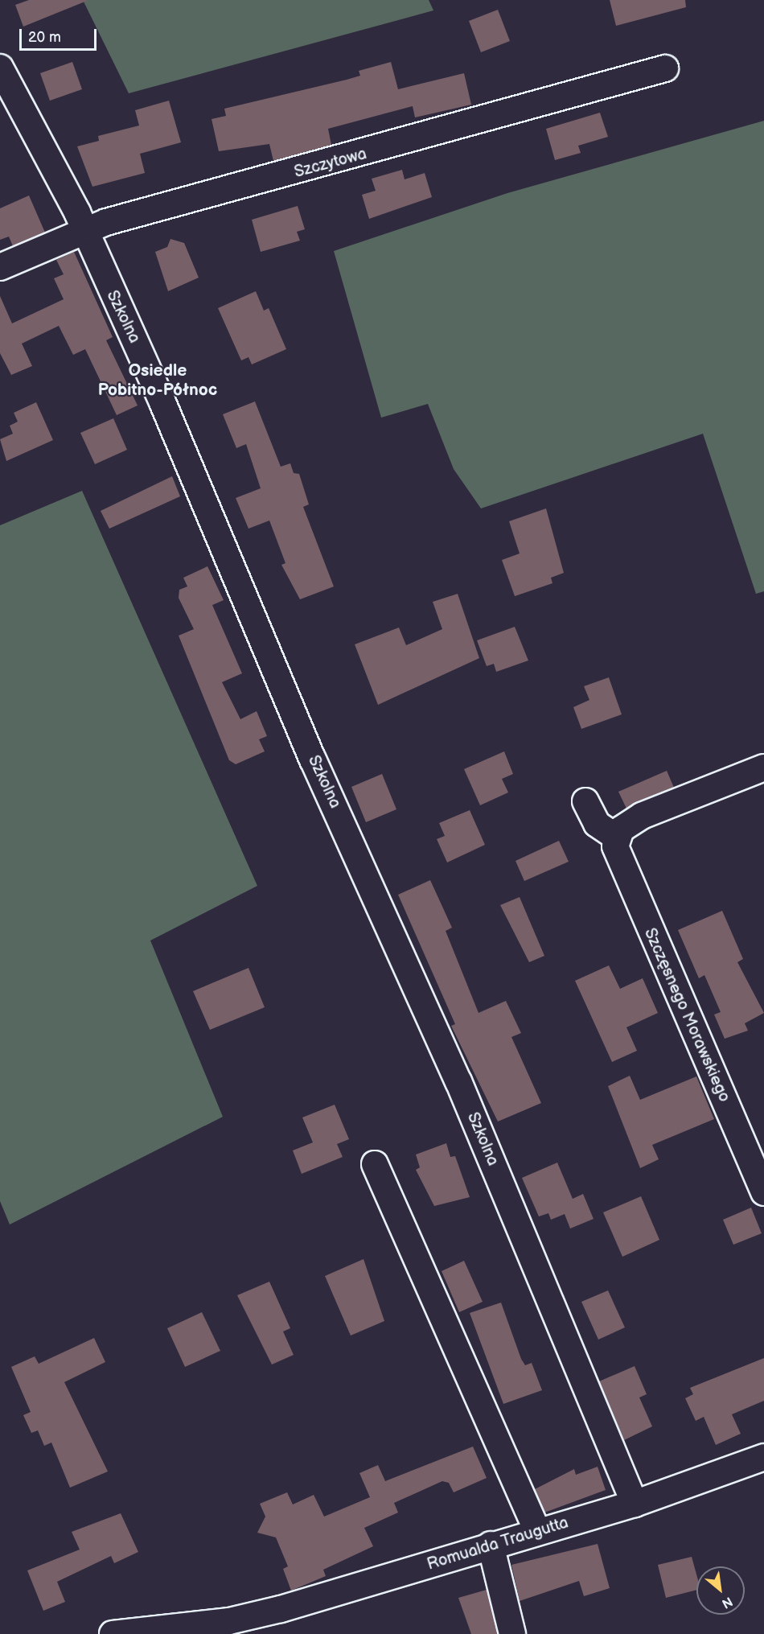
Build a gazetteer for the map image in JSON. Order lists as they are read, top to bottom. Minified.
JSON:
{"streets":{"street":["Szczytowa","Szkolna","Szczęsnego Morawskiego","Romualda Traugutta"]},"crossings":[["Szczytowa","Szkolna"],["Szkolna","Romualda Traugutta"]],"districts":["Osiedle Pobitno-Północ"],"scale_bar":"20 m","north":"bottom right"}
